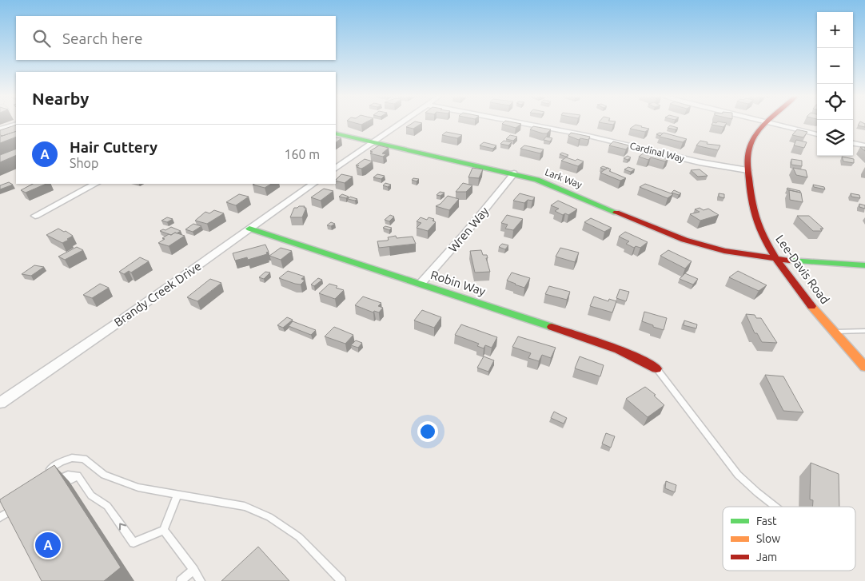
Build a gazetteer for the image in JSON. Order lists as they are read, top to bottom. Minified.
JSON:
{"streets":{"street":["Cardinal Way","Lark Way","Wren Way","Lee-Davis Road","Robin Way","Brandy Creek Drive"]},"crossings":[["Cardinal Way","Lee-Davis Road"],["Lark Way","Wren Way"],["Lark Way","Lee-Davis Road"],["Wren Way","Robin Way"],["Robin Way","Brandy Creek Drive"]],"legend":["Fast","Slow","Jam"],"page":{"map_buttons":["+","−"],"search":"Search here","heading":"Nearby","list":[{"mark":"A","name":"Hair Cuttery","note":"Shop","value":"160 m"}],"pins":"A"}}
